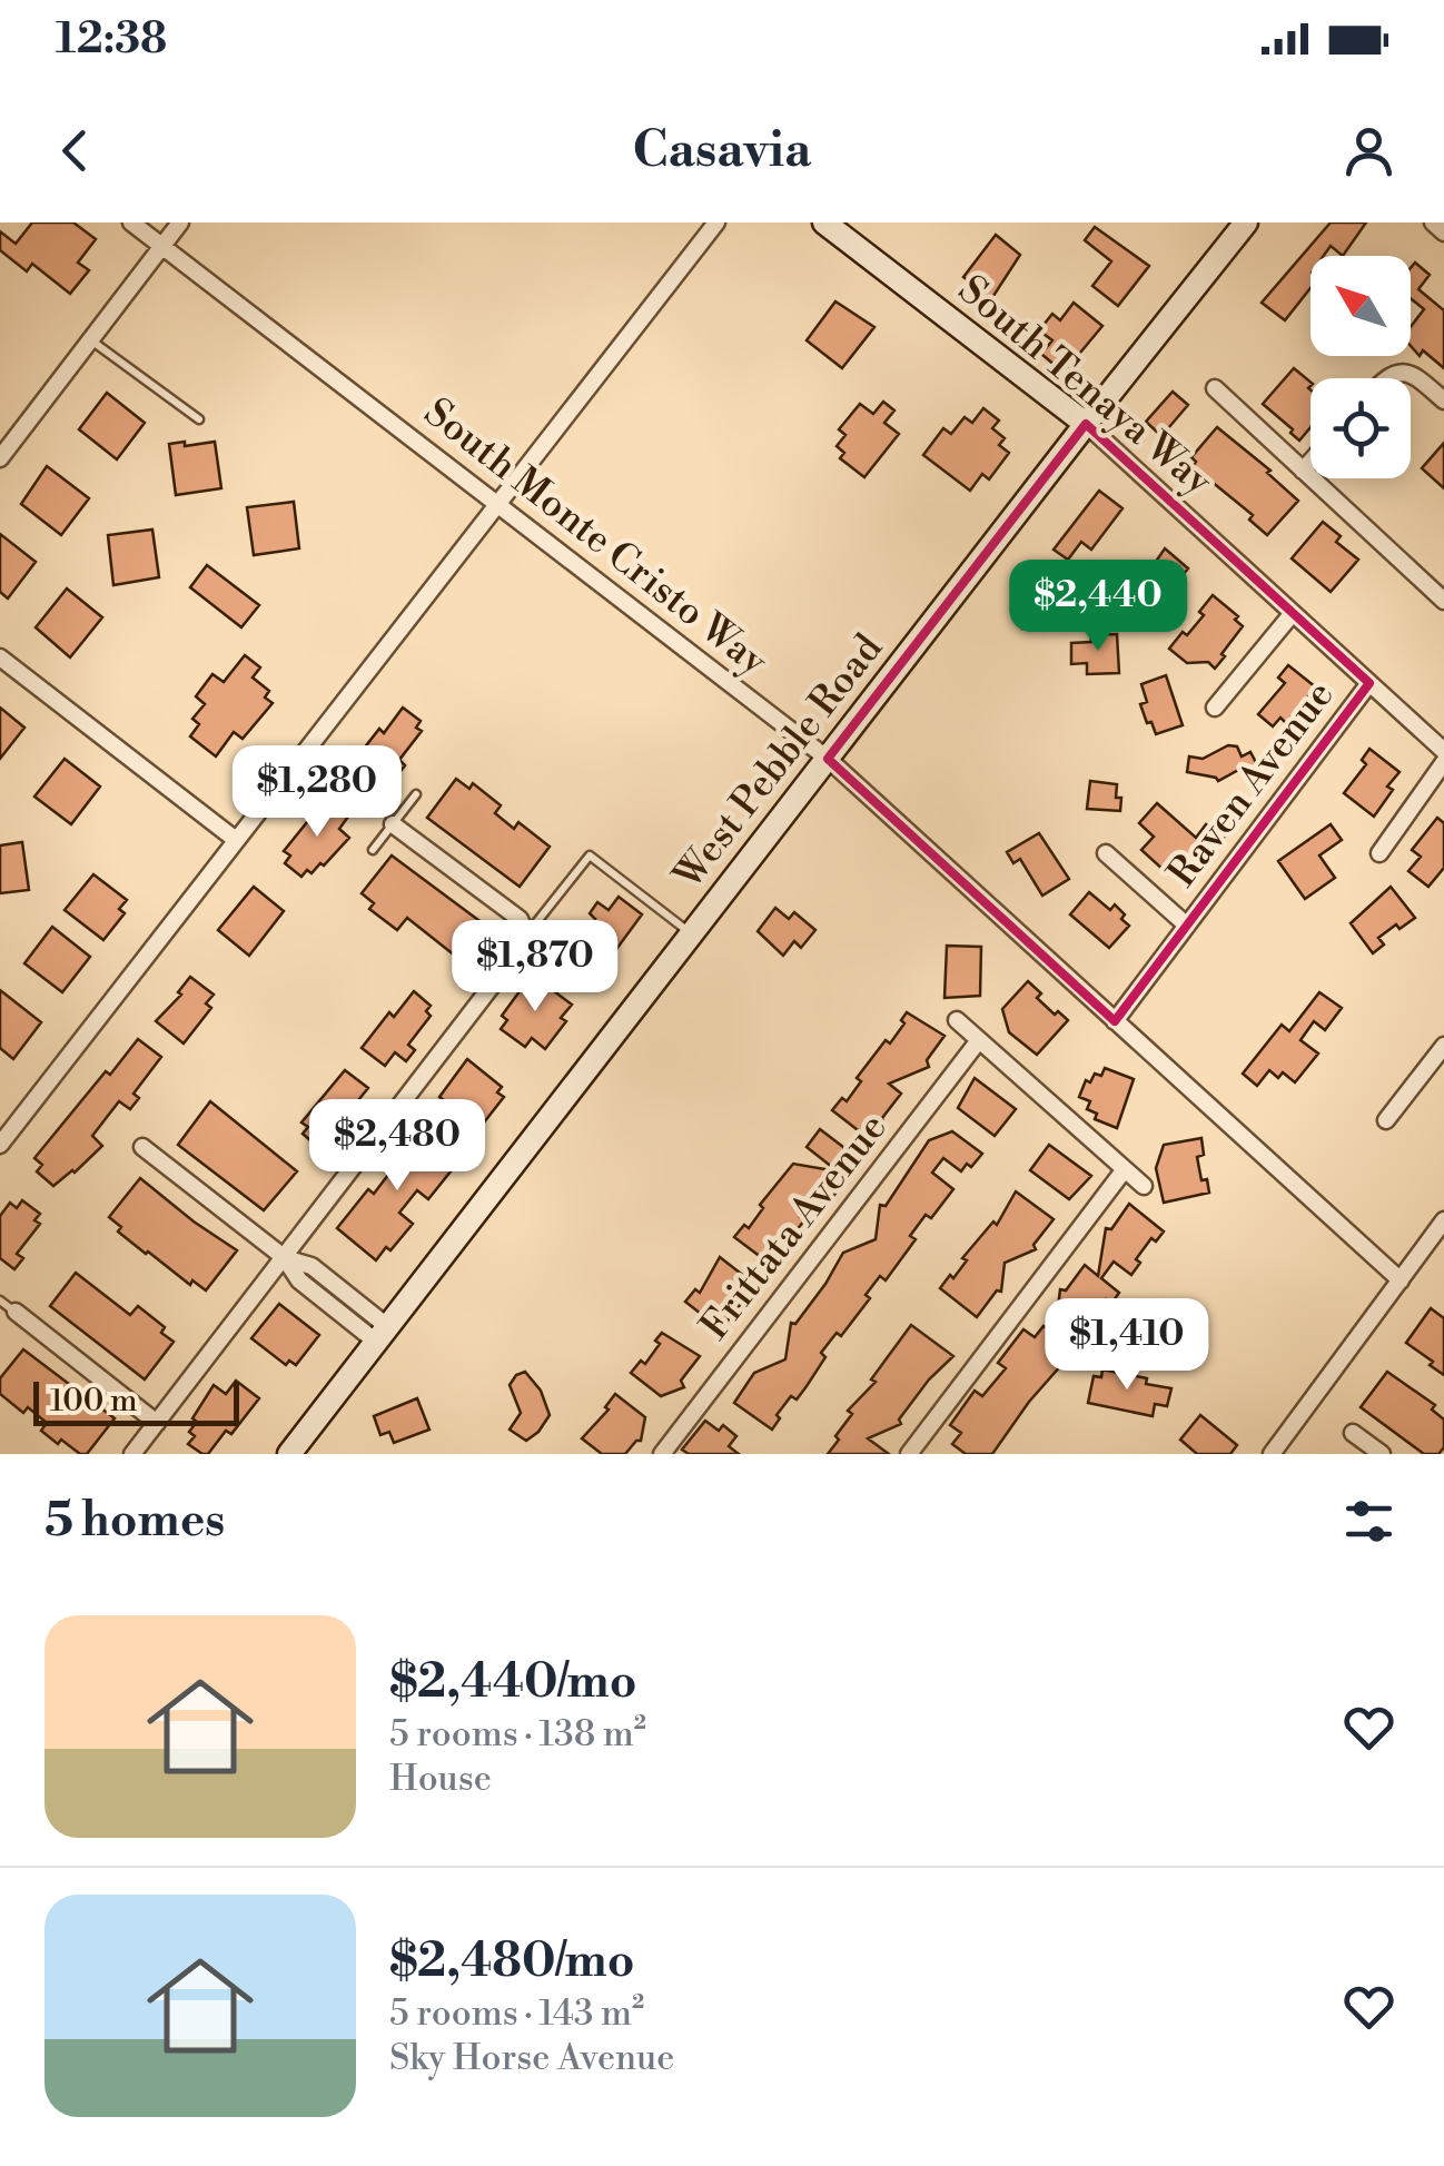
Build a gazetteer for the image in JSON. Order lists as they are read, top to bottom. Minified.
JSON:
{"streets":{"street":["South Tenaya Way","South Monte Cristo Way","West Pebble Road","Raven Avenue","Frittata Avenue"]},"crossings":[["South Tenaya Way","West Pebble Road"],["South Tenaya Way","Raven Avenue"],["South Monte Cristo Way","West Pebble Road"],["South Monte Cristo Way","Raven Avenue"]],"scale_bar":"100 m","north":"top left","page":{"status":"12:38","header":"Casavia","price":["$2,440","$1,280","$1,870","$2,480","$1,410"],"scale":"100 m","heading":"5 homes","list":[{"name":"$2,440/mo","note":"5 rooms · 138 m² · House"},{"name":"$2,480/mo","note":"5 rooms · 143 m² · Sky Horse Avenue"}]}}
